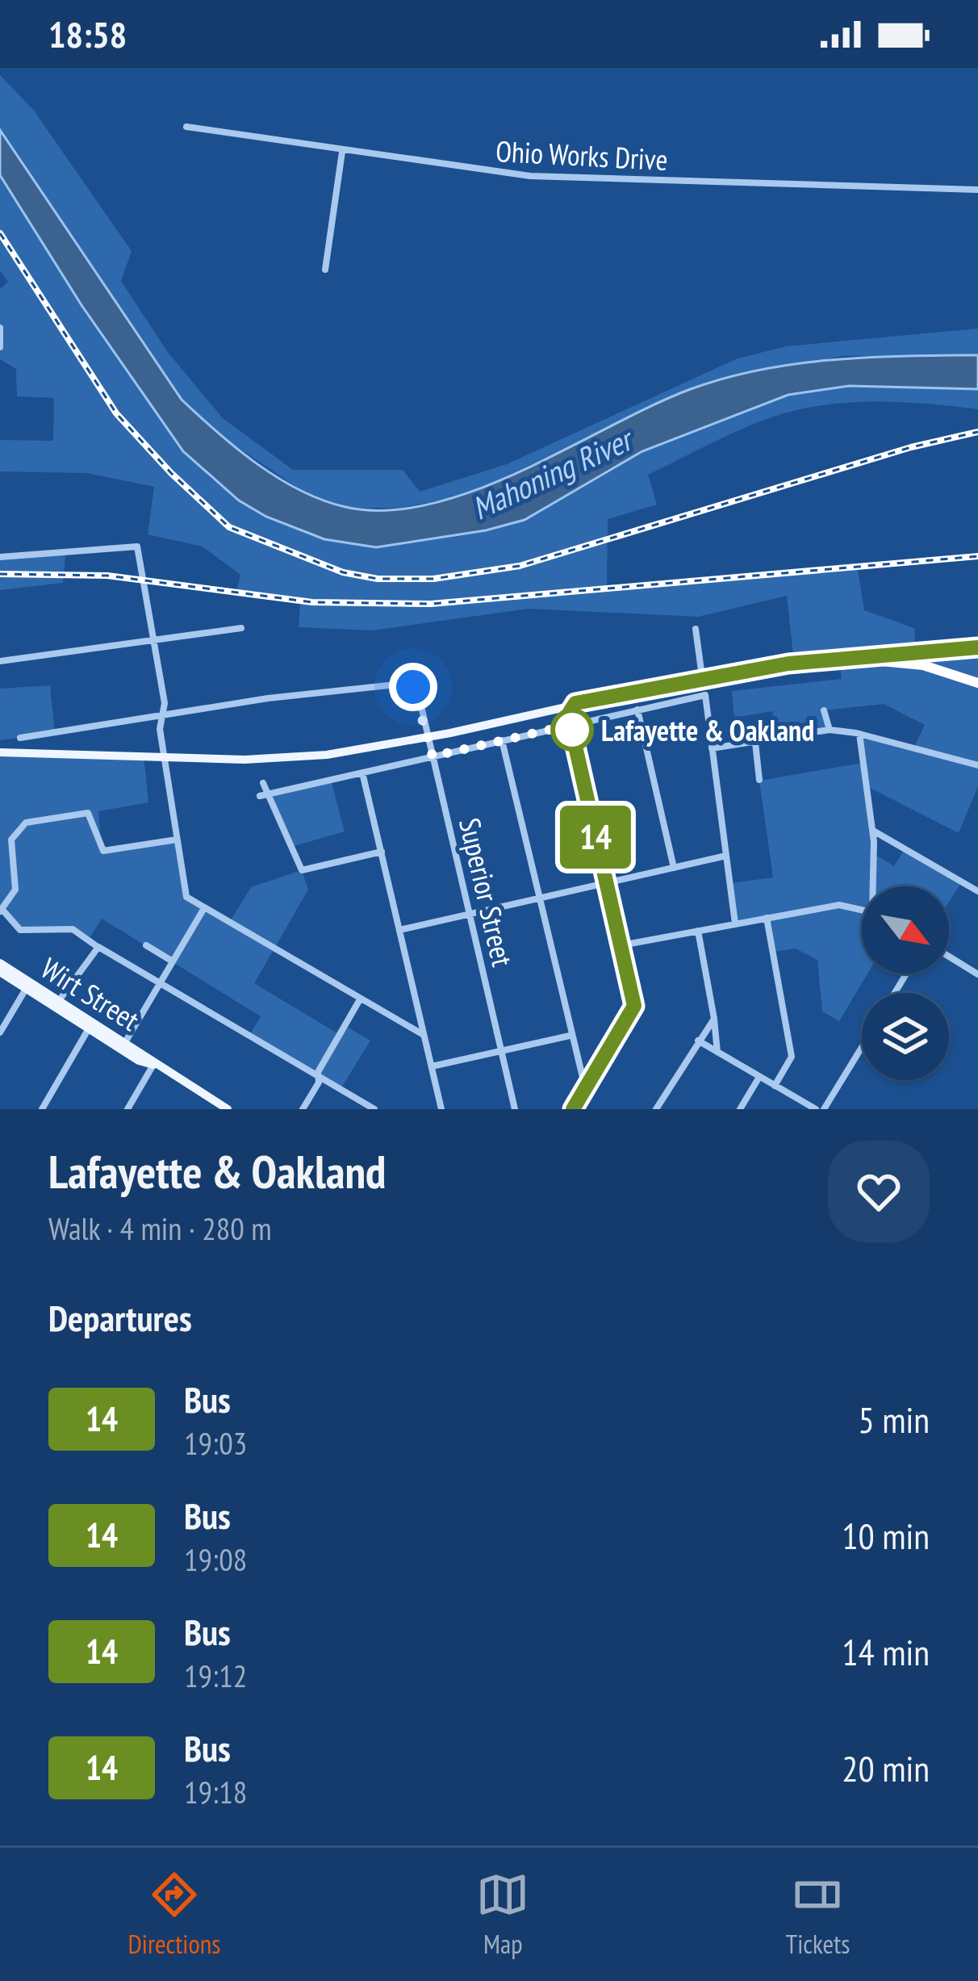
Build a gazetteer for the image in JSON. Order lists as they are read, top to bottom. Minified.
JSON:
{"streets":{"main road":["Wirt Street"],"street":["Ohio Works Drive","Superior Street"]},"water":["Mahoning River"],"places":["Lafayette & Oakland"],"lines":["bus line 14"],"north":"bottom right","page":{"status":"18:58","on_map":"14","heading":[["Lafayette & Oakland","Walk · 4 min · 280 m"],"Departures"],"list":[{"mark":"14","name":"Bus","note":"19:03","value":"5 min"},{"mark":"14","name":"Bus","note":"19:08","value":"10 min"},{"mark":"14","name":"Bus","note":"19:12","value":"14 min"},{"mark":"14","name":"Bus","note":"19:18","value":"20 min"}],"tabs":["Directions","Map","Tickets"]}}
